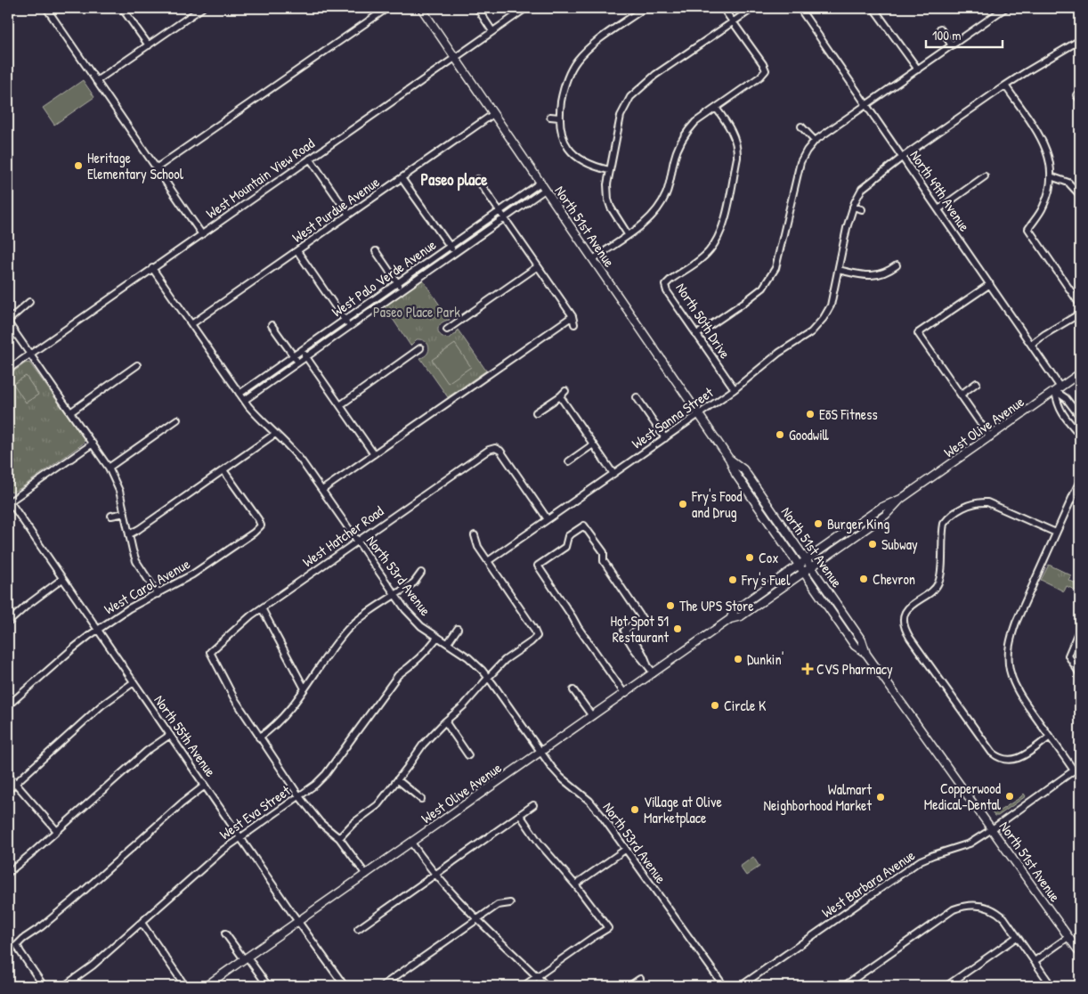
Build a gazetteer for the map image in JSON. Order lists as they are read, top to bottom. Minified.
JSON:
{"streets":{"main road":["North 51st Avenue","West Olive Avenue"],"street":["West Mountain View Road","North 49th Avenue","West Purdue Avenue","West Palo Verde Avenue","North 50th Drive","West Sanna Street","West Hatcher Road","North 53rd Avenue","West Carol Avenue","North 55th Avenue","West Eva Street","West Barbara Avenue"]},"crossings":[["West Mountain View Road","North 51st Avenue"],["West Mountain View Road","North 53rd Avenue"],["North 49th Avenue","West Olive Avenue"],["West Purdue Avenue","North 51st Avenue"],["West Purdue Avenue","North 53rd Avenue"],["North 51st Avenue","West Palo Verde Avenue"],["North 51st Avenue","West Sanna Street"],["North 51st Avenue","West Olive Avenue"],["North 51st Avenue","West Barbara Avenue"],["West Palo Verde Avenue","North 53rd Avenue"],["North 50th Drive","West Sanna Street"],["West Sanna Street","West Hatcher Road"],["West Olive Avenue","North 53rd Avenue"],["West Olive Avenue","North 55th Avenue"],["West Hatcher Road","North 53rd Avenue"],["North 53rd Avenue","West Eva Street"],["West Carol Avenue","North 55th Avenue"],["North 55th Avenue","West Eva Street"]],"districts":["Paseo place"],"parks":["Paseo Place Park"],"places":{"other":["Heritage Elementary School","EōS Fitness","Goodwill","Fry's Food and Drug","Burger King","Subway","Cox","Chevron","Fry's Fuel","The UPS Store","Hot Spot 51 Restaurant","Dunkin'","Circle K","Copperwood Medical-Dental","Walmart Neighborhood Market","Village at Olive Marketplace"],"health":["CVS Pharmacy"]},"scale_bar":"100 m"}
